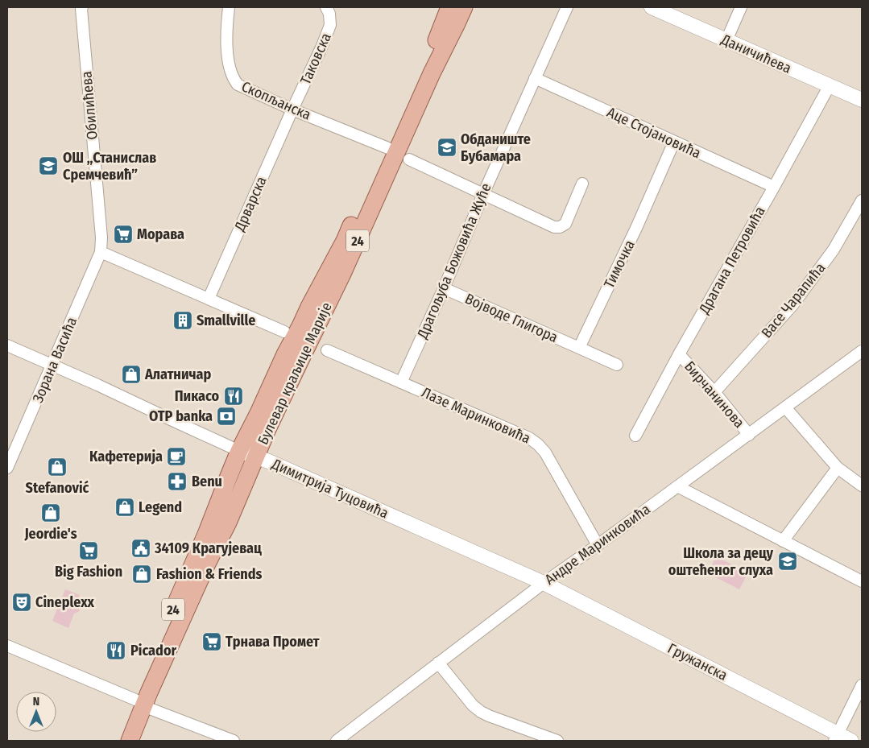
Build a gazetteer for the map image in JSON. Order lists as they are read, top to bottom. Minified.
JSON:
{"streets":{"main road":["24","Булевар краљице Марије"],"street":["Даничићева","Таковска","Скопљанска","Обилићева","Аце Стојановића","Дрварска","Драгана Петровића","Драгољуба Божовића Жуће","Тимочка","Васе Чарапића","Војводе Глигора","Зорана Васића","Бирчанинова","Лазе Маринковића","Димитрија Туцовића","Андре Маринковића","Гружанска"]},"crossings":[["Даничићева","Драгана Петровића"],["Таковска","Скопљанска"],["Таковска","Дрварска"],["Скопљанска","Дрварска"],["Скопљанска","Булевар краљице Марије"],["Обилићева","Зорана Васића"],["Аце Стојановића","Драгана Петровића"],["Аце Стојановића","Драгољуба Божовића Жуће"],["Аце Стојановића","Тимочка"],["Драгана Петровића","Бирчанинова"],["Драгољуба Божовића Жуће","Војводе Глигора"],["Драгољуба Божовића Жуће","Лазе Маринковића"],["Тимочка","Војводе Глигора"],["Васе Чарапића","Бирчанинова"],["Зорана Васића","Димитрија Туцовића"],["Булевар краљице Марије","Димитрија Туцовића"],["Бирчанинова","Андре Маринковића"],["Лазе Маринковића","Андре Маринковића"],["Димитрија Туцовића","Андре Маринковића"],["Димитрија Туцовића","Гружанска"],["Андре Маринковића","Гружанска"]],"places":{"school or university":["Обданиште Бубамара","ОШ „Станислав Сремчевић”","Школа за децу оштећеног слуха"],"supermarket":["Морава","Big Fashion","Трнава Промет"],"building":["Smallville"],"shop":["Алатничар","Stefanović","Legend","Jeordie's","Fashion & Friends"],"restaurant":["Пикасо","Picador"],"bank":["OTP banka"],"cafe":["Кафетерија"],"pharmacy":["Benu"],"public building":["34109 Крагујевац"],"theatre":["Cineplexx"]},"north":"top"}
